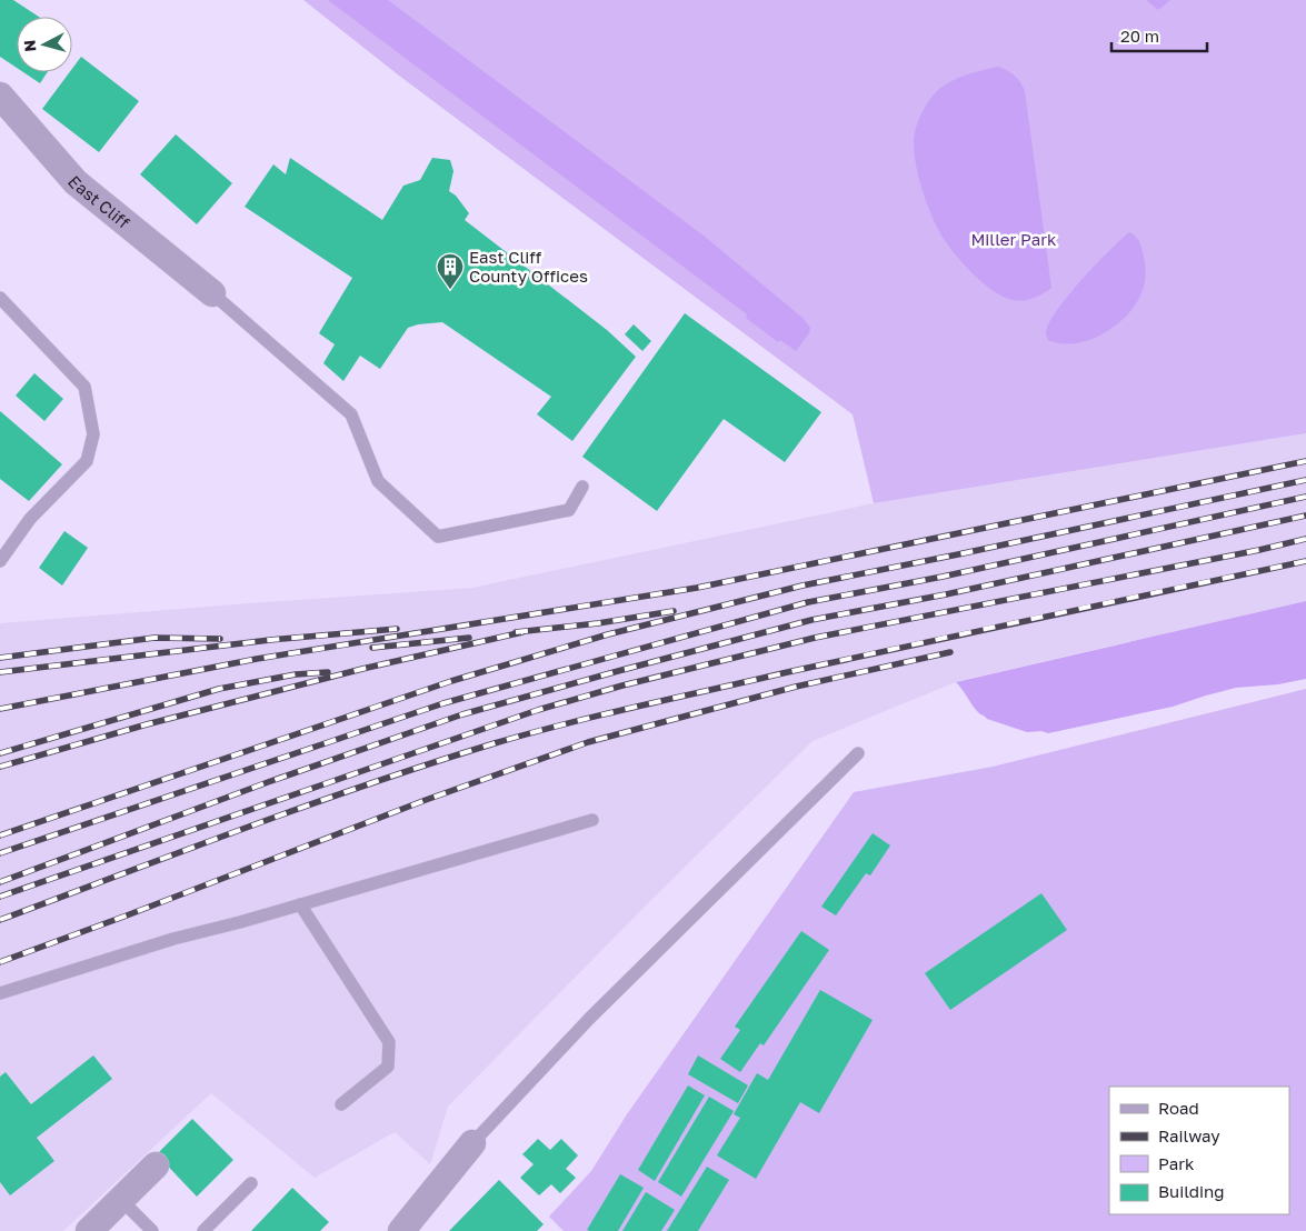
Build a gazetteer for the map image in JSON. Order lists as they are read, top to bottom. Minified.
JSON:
{"streets":{"street":["East Cliff"]},"parks":["Miller Park"],"places":{"building":["East Cliff County Offices"]},"legend":["Road","Railway","Park","Building"],"scale_bar":"20 m","north":"left"}
